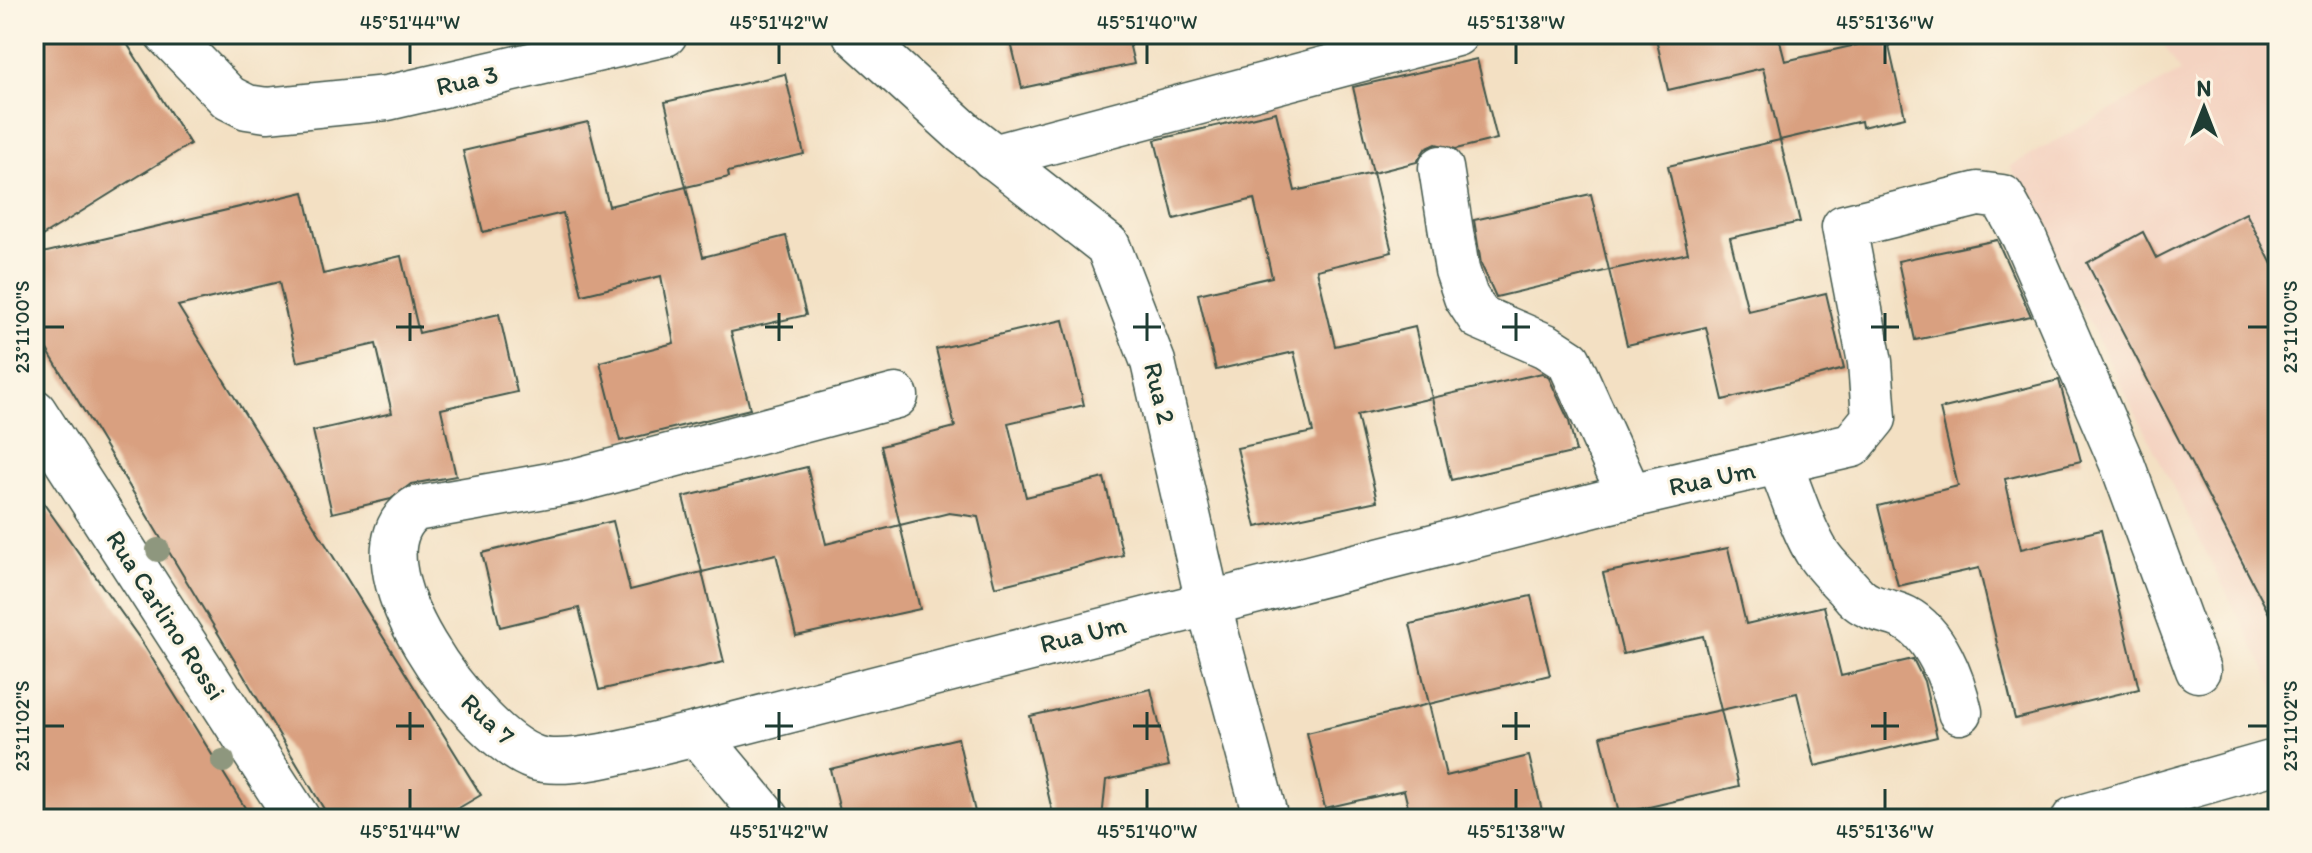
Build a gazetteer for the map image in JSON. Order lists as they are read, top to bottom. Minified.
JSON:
{"streets":{"street":["Rua 3","Rua 2","Rua Um","Rua Carlino Rossi","Rua 7"]},"crossings":[["Rua 2","Rua Um"],["Rua Um","Rua 7"]],"north":"top","coordinates":["45°51'44\"W","45°51'42\"W","45°51'40\"W","45°51'38\"W","45°51'36\"W","23°11'00\"S","23°11'02\"S"]}
